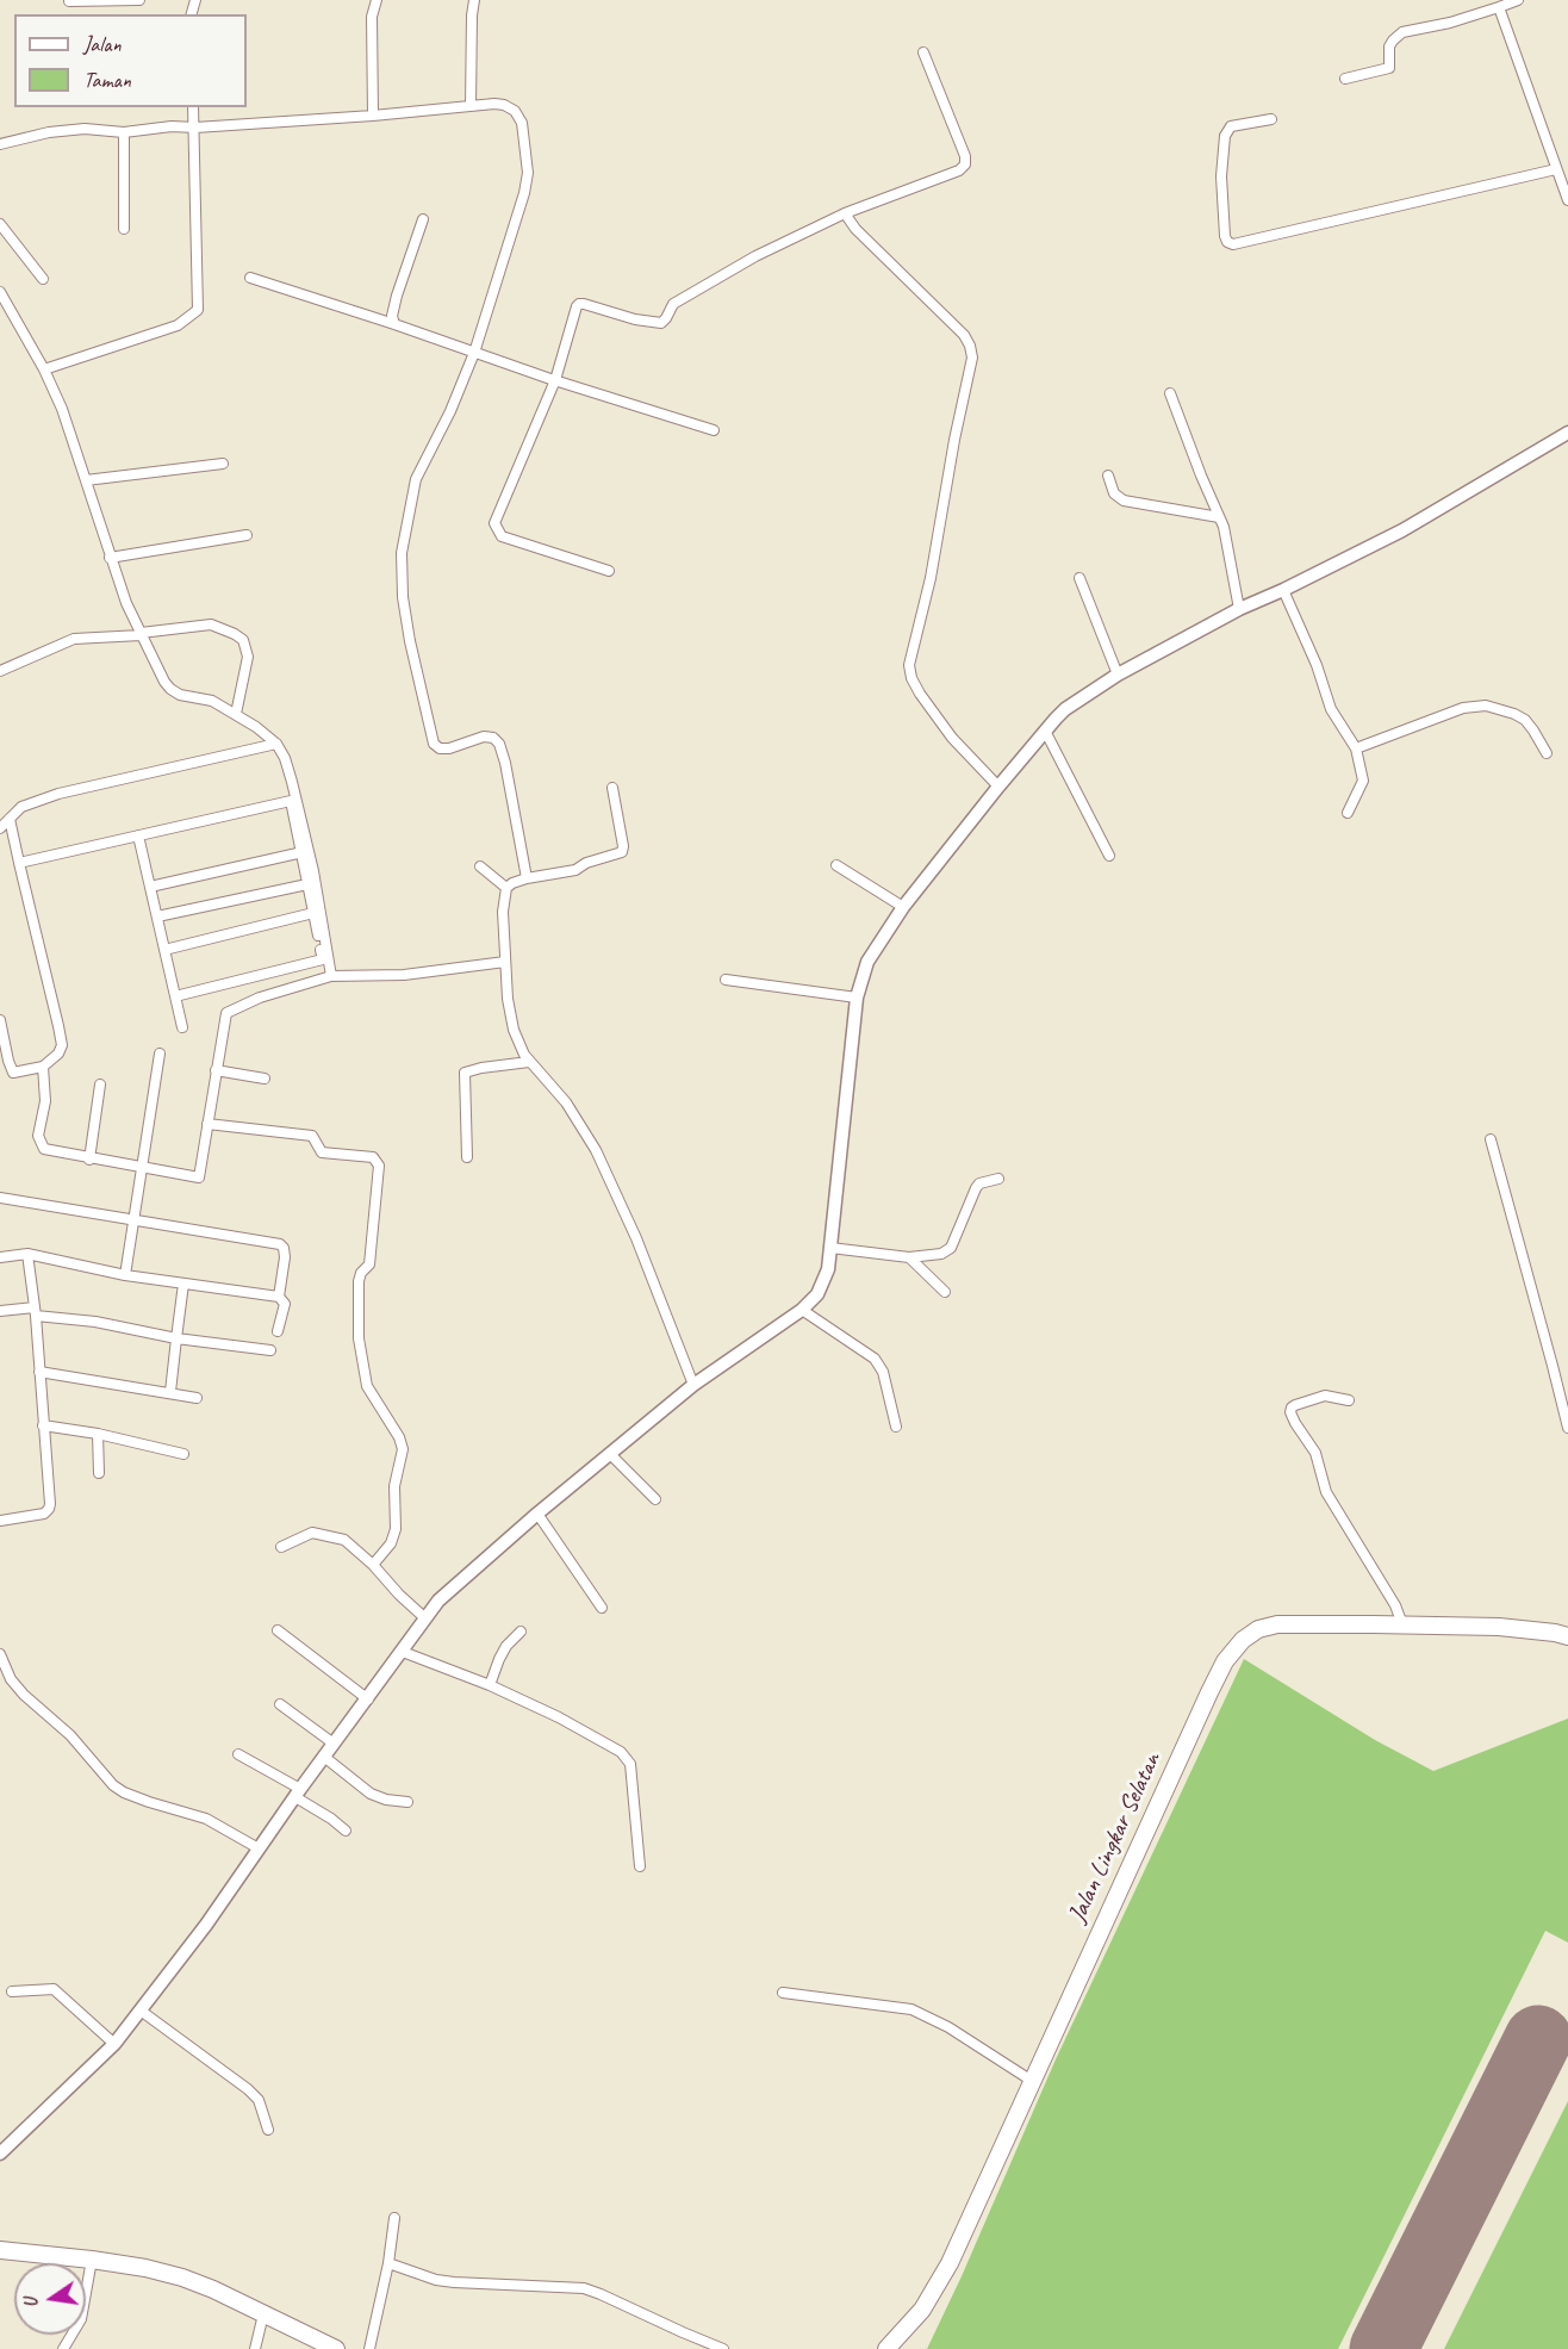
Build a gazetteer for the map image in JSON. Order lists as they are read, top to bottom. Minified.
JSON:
{"streets":{"highway":["Jalan Lingkar Selatan"]},"legend":["Jalan","Taman"],"north":"left"}
